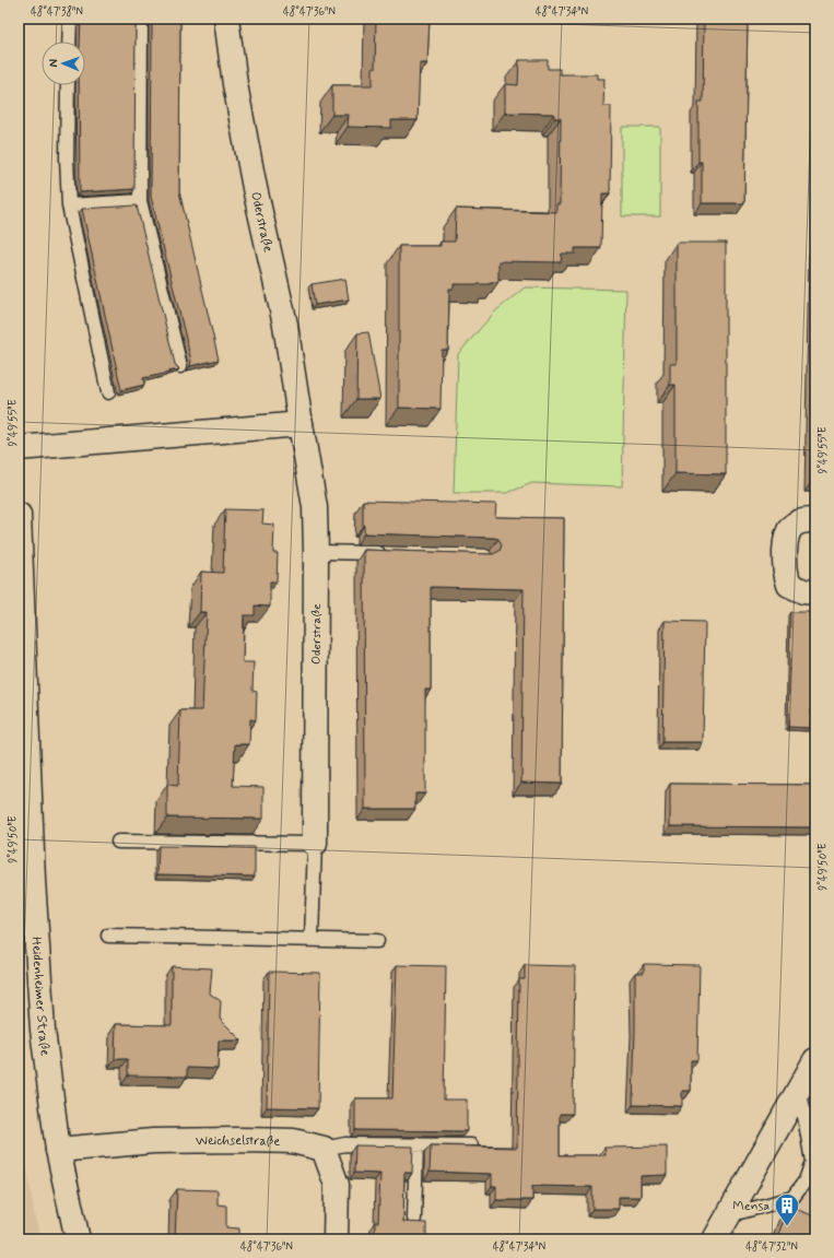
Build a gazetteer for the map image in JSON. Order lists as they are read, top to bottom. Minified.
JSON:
{"streets":{"street":["Oderstraße","Heidenheimer Straße","Weichselstraße"]},"crossings":[["Heidenheimer Straße","Weichselstraße"]],"places":{"building":["Mensa"]},"north":"left","coordinates":["48°47'38\"N","48°47'36\"N","48°47'34\"N","9°49'55\"E","9°49'50\"E","48°47'32\"N"]}
